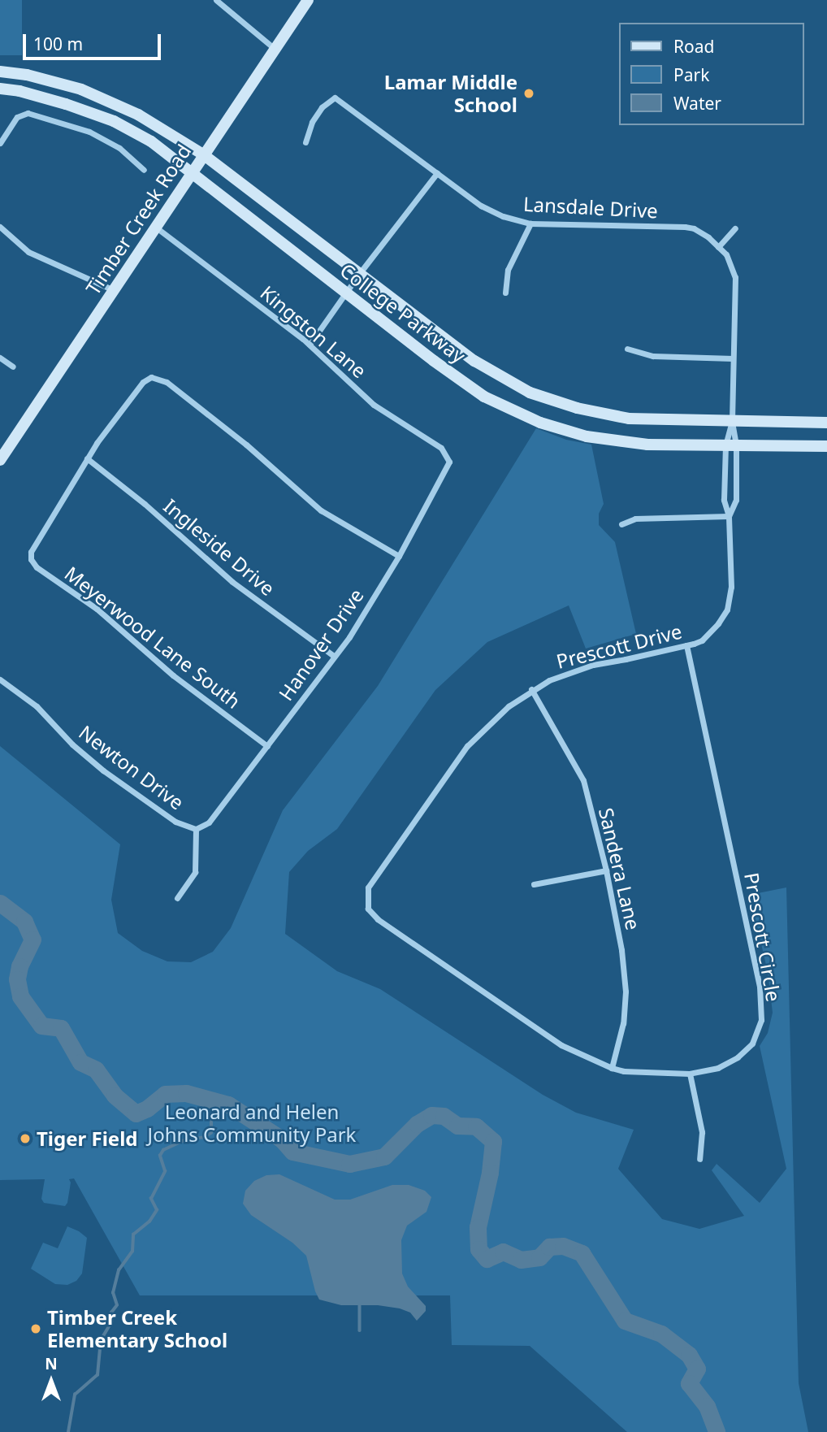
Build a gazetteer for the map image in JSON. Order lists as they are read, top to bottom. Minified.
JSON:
{"streets":{"main road":["Timber Creek Road","College Parkway"],"street":["Lansdale Drive","Kingston Lane","Ingleside Drive","Meyerwood Lane South","Hanover Drive","Prescott Drive","Newton Drive","Sandera Lane","Prescott Circle"]},"crossings":[["Lansdale Drive","College Parkway"],["Lansdale Drive","Prescott Drive"],["Timber Creek Road","College Parkway"],["Timber Creek Road","Kingston Lane"],["College Parkway","Prescott Drive"],["Kingston Lane","Hanover Drive"],["Ingleside Drive","Meyerwood Lane South"],["Ingleside Drive","Hanover Drive"],["Meyerwood Lane South","Hanover Drive"],["Hanover Drive","Newton Drive"],["Prescott Drive","Sandera Lane"],["Prescott Drive","Prescott Circle"],["Sandera Lane","Prescott Circle"]],"parks":["Leonard and Helen Johns Community Park"],"places":["Lamar Middle School","Tiger Field","Timber Creek Elementary School"],"legend":["Road","Park","Water"],"scale_bar":"100 m","north":"top"}
